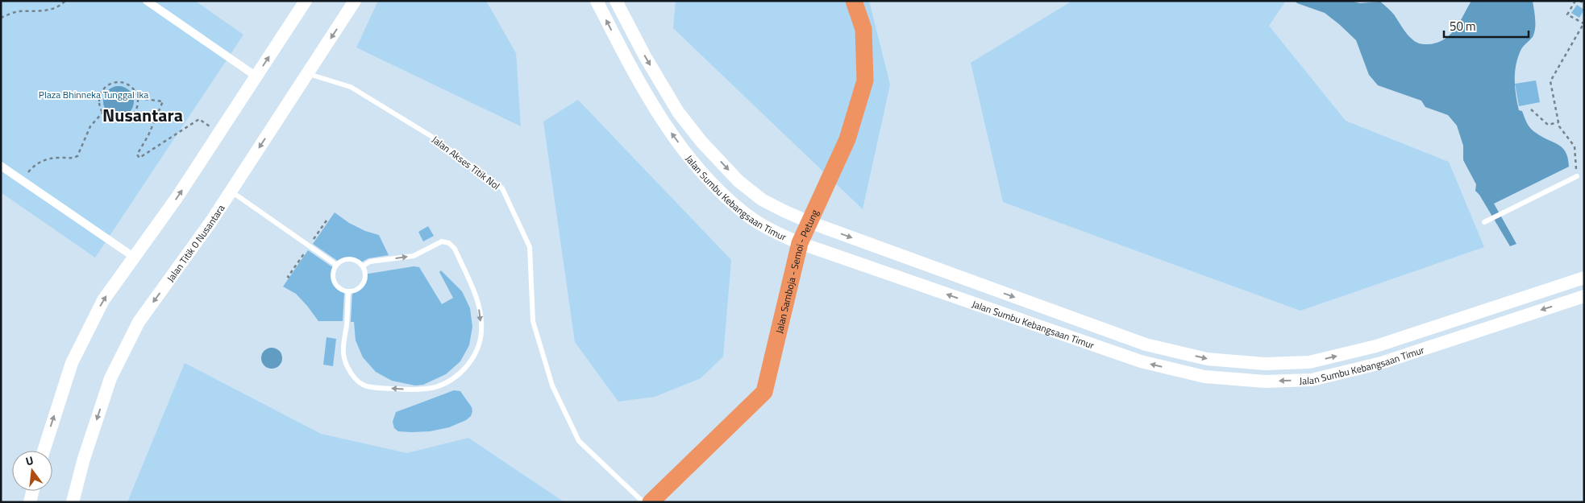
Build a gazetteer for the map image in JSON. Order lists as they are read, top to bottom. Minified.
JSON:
{"streets":{"highway":["Jalan Samboja - Semoi - Petung"],"street":["Jalan Sumbu Kebangsaan Timur","Jalan Titik 0 Nusantara"],"lane":["Jalan Akses Titik Nol"]},"crossings":[["Jalan Akses Titik Nol","Jalan Titik 0 Nusantara"],["Jalan Sumbu Kebangsaan Timur","Jalan Samboja - Semoi - Petung"]],"districts":["Nusantara"],"parks":["Plaza Bhinneka Tunggal Ika"],"scale_bar":"50 m","north":"top"}
